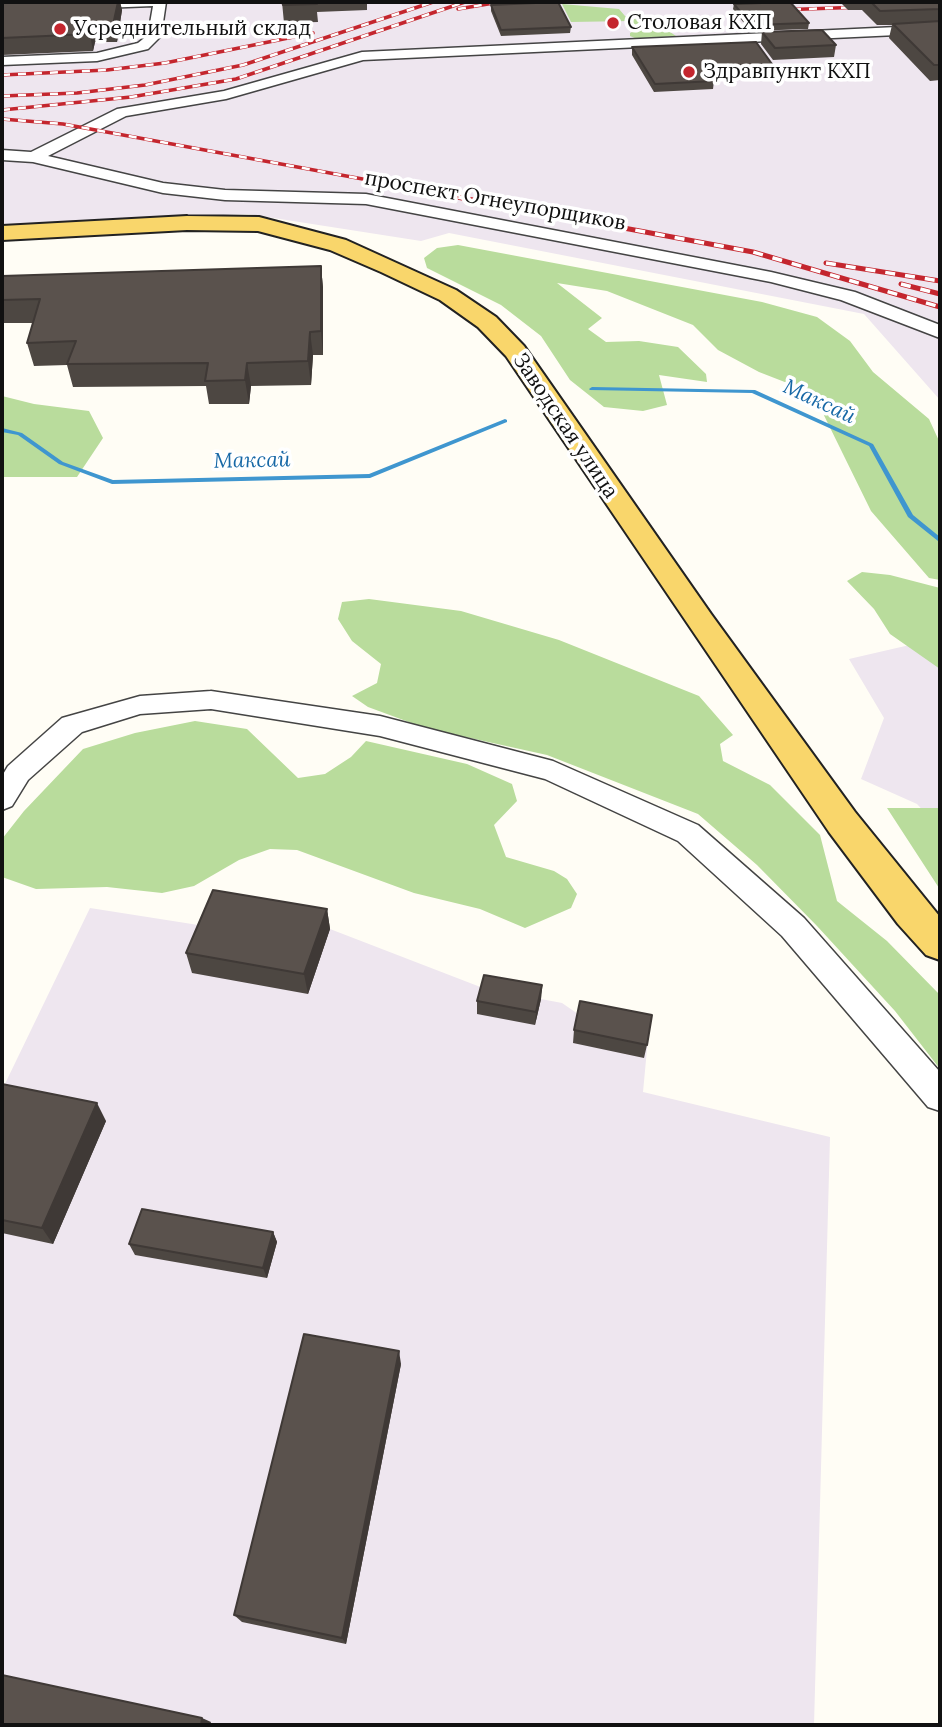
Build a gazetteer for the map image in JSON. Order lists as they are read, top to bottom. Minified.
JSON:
{"streets":{"main road":["Заводская улица"],"street":["проспект Огнеупорщиков"]},"water":["Максай"],"places":["Столовая КХП","Усреднительный склад","Здравпункт КХП"]}
